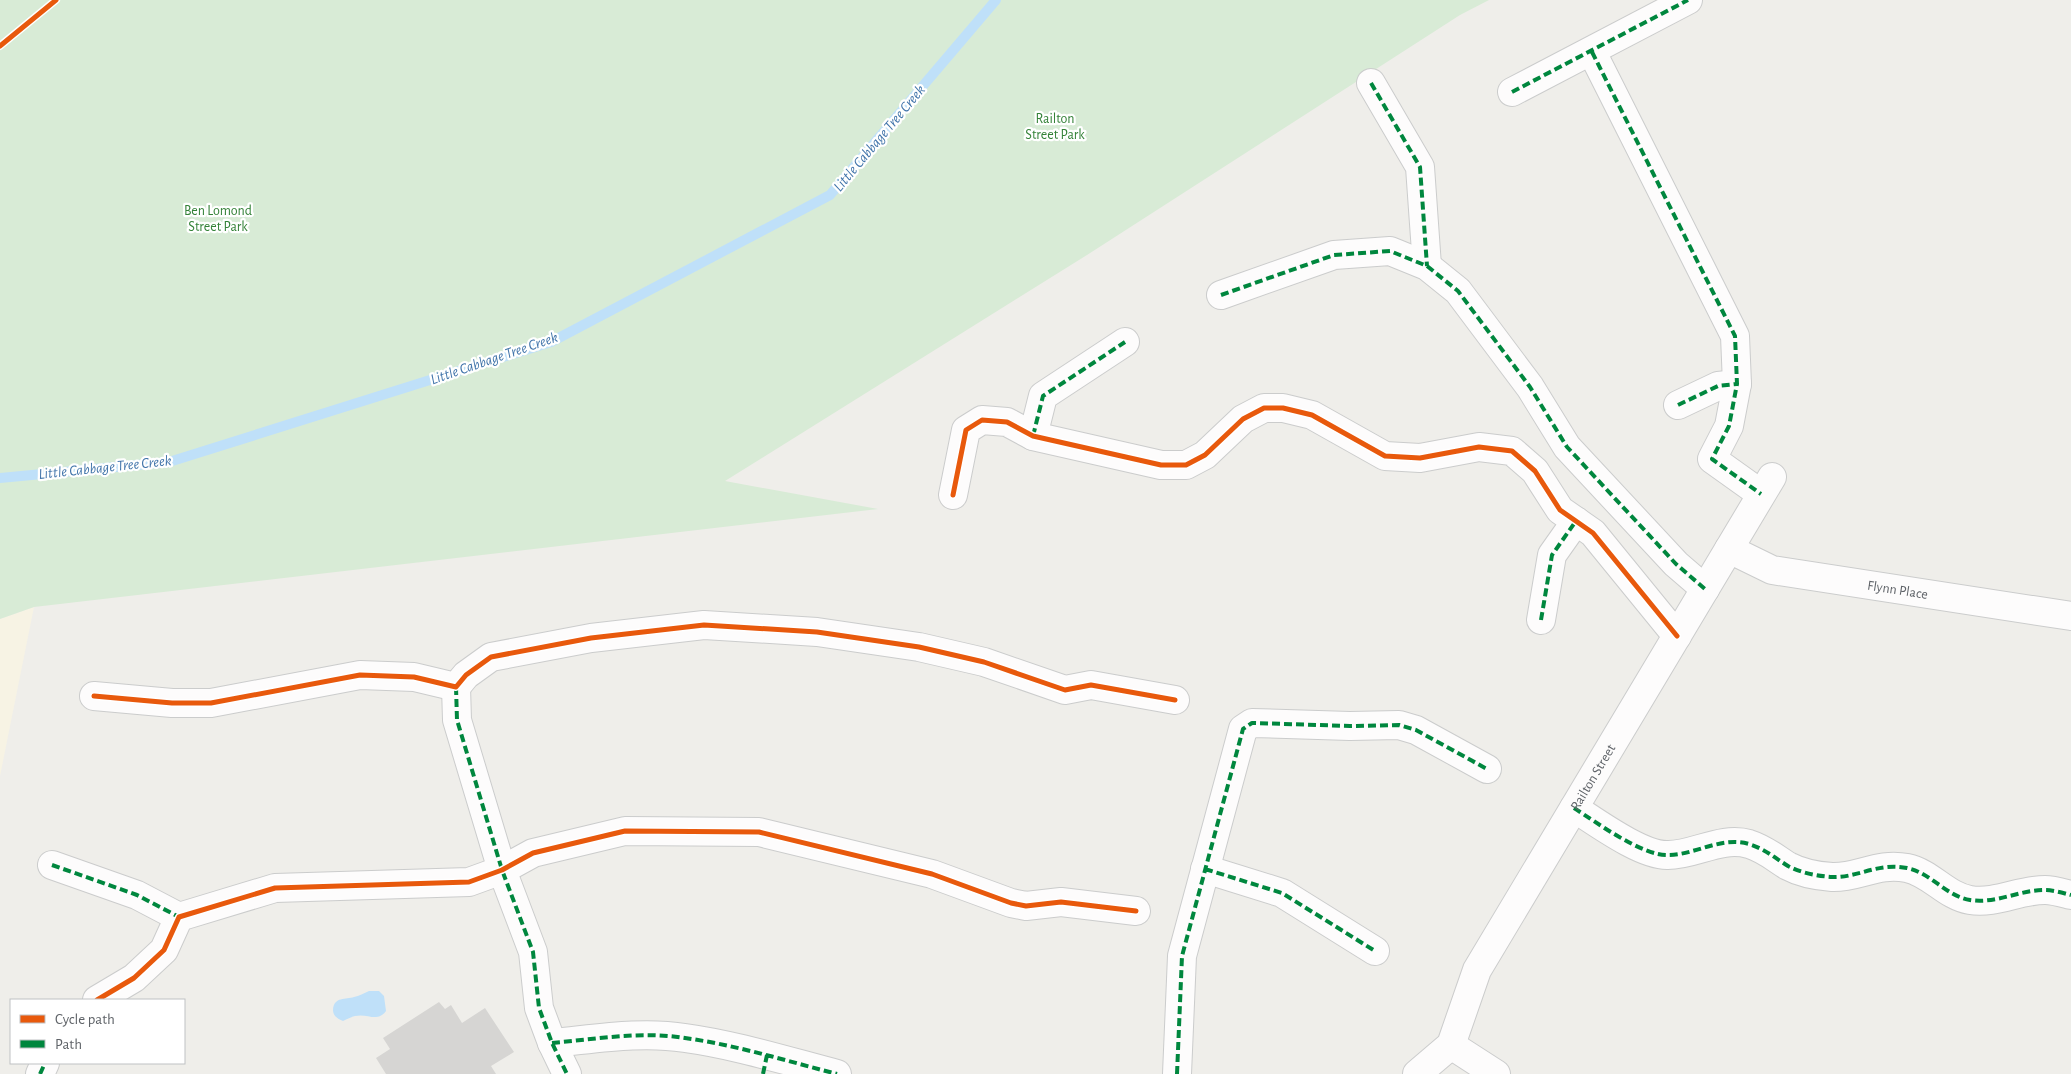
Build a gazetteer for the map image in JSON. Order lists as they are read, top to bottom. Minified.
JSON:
{"streets":{"street":["Flynn Place","Railton Street"]},"crossings":[["Flynn Place","Railton Street"]],"water":["Little Cabbage Tree Creek"],"parks":["Railton Street Park","Ben Lomond Street Park"],"legend":["Cycle path","Path"]}
